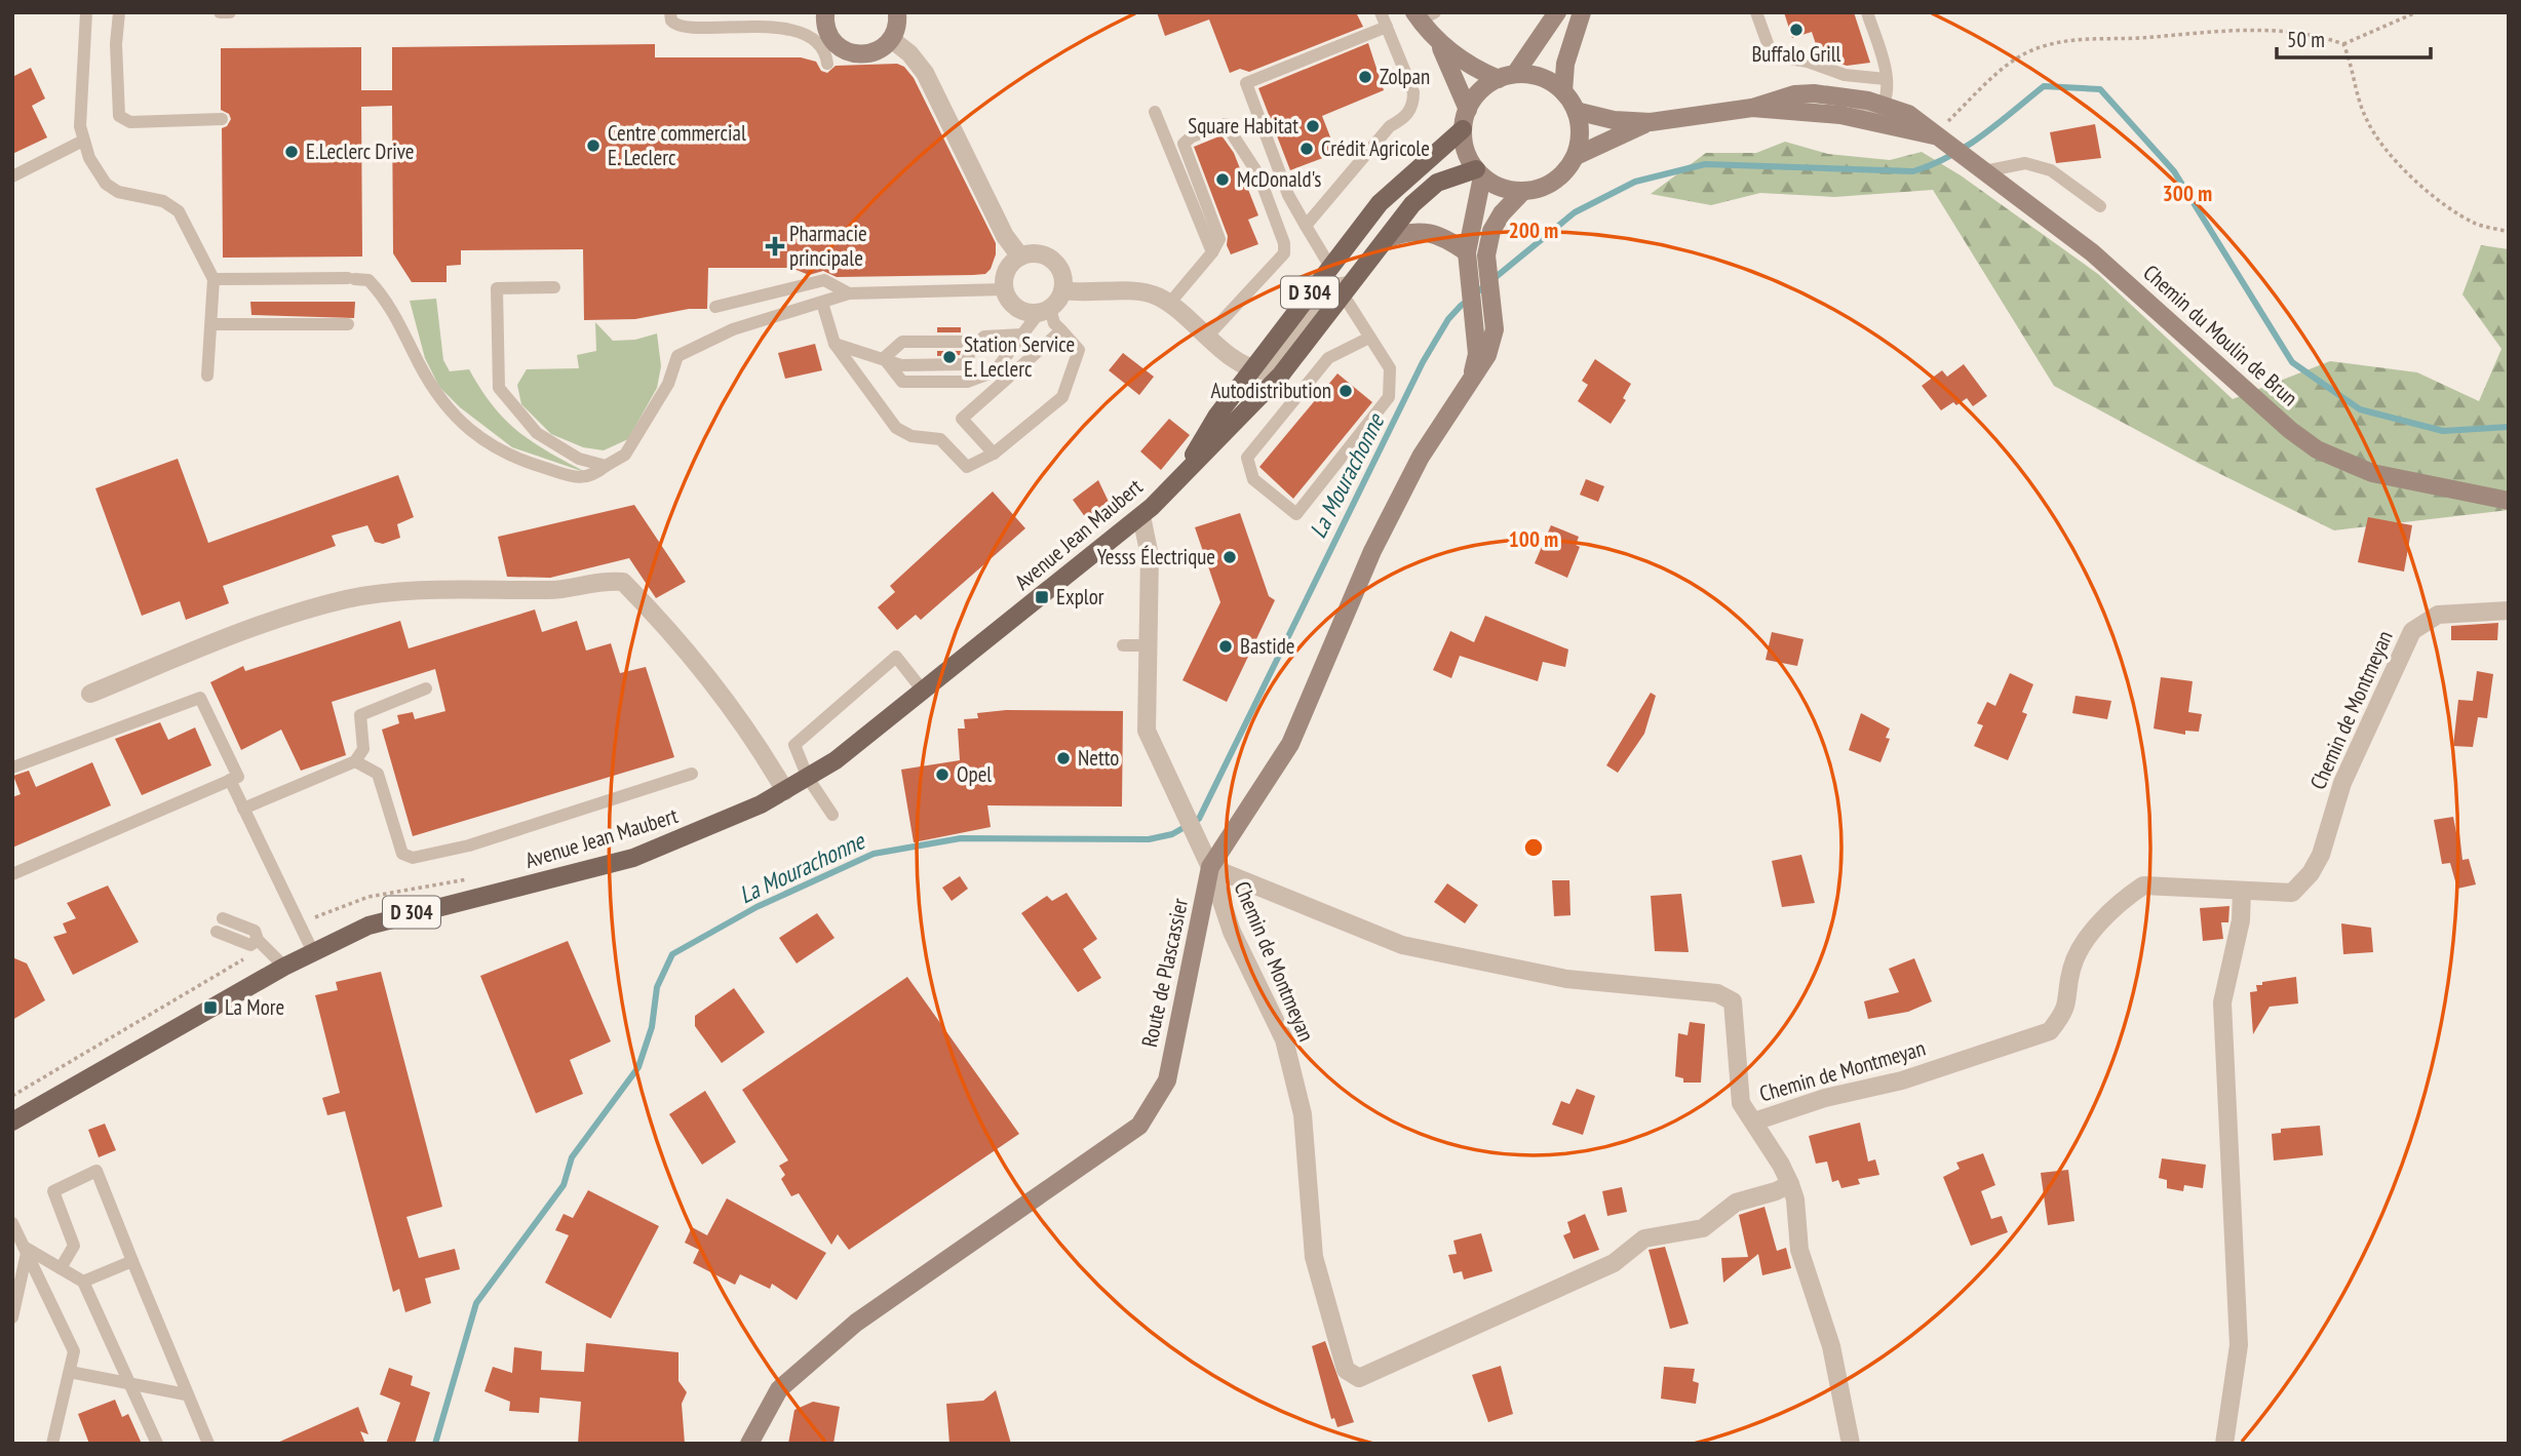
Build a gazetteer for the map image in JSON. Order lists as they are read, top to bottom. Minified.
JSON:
{"streets":{"main road":["D 304","Avenue Jean Maubert"],"street":["Chemin du Moulin de Brun","Chemin de Montmeyan","Route de Plascassier"]},"crossings":[["Chemin du Moulin de Brun","Avenue Jean Maubert"],["Chemin du Moulin de Brun","Route de Plascassier"],["Avenue Jean Maubert","Route de Plascassier"],["Chemin de Montmeyan","Route de Plascassier"]],"water":["La Mourachonne"],"places":{"other":["Buffalo Grill","Zolpan","Square Habitat","Centre commercial E. Leclerc","Crédit Agricole","E.Leclerc Drive","McDonald's","Station Service E. Leclerc","Autodistribution","Yesss Électrique","Bastide","Netto","Opel"],"health":["Pharmacie principale"],"transit":["Explor","La More"]},"scale_bar":"50 m","rings":["300 m","200 m","100 m"]}
